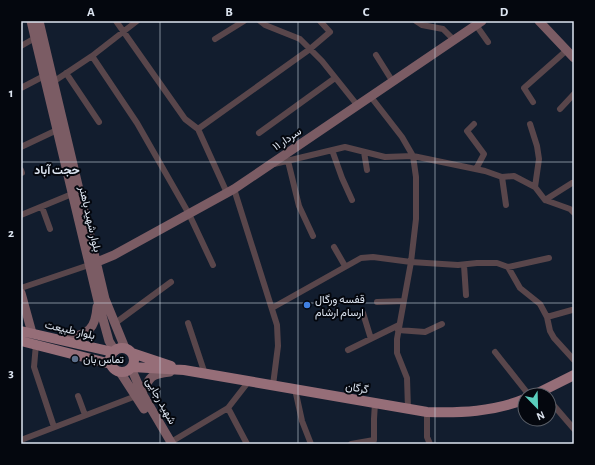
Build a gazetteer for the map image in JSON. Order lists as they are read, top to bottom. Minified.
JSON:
{"streets":{"main road":["سردار ۱۱","بلوار شهید باهنر","بلوار طبیعت","گرگان","شهید رجایی"]},"crossings":[["سردار ۱۱","بلوار شهید باهنر"],["بلوار شهید باهنر","بلوار طبیعت"],["بلوار شهید باهنر","شهید رجایی"],["بلوار طبیعت","شهید رجایی"]],"districts":["حجت آباد"],"places":["قفسه ورگال ارسام ارشام","تماس بان"],"north":"bottom right","grid":{"columns":["A","B","C","D"],"rows":["1","2","3"]}}
